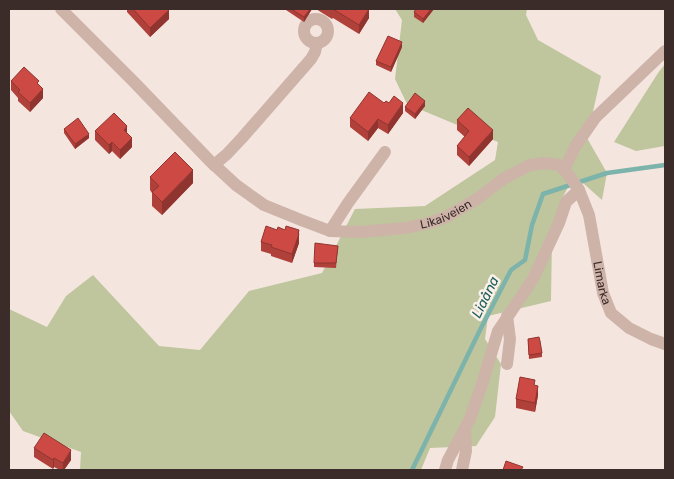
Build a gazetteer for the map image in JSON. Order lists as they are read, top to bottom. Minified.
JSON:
{"streets":{"street":["Likaiveien","Limarka"]},"water":["Liaåna"]}
